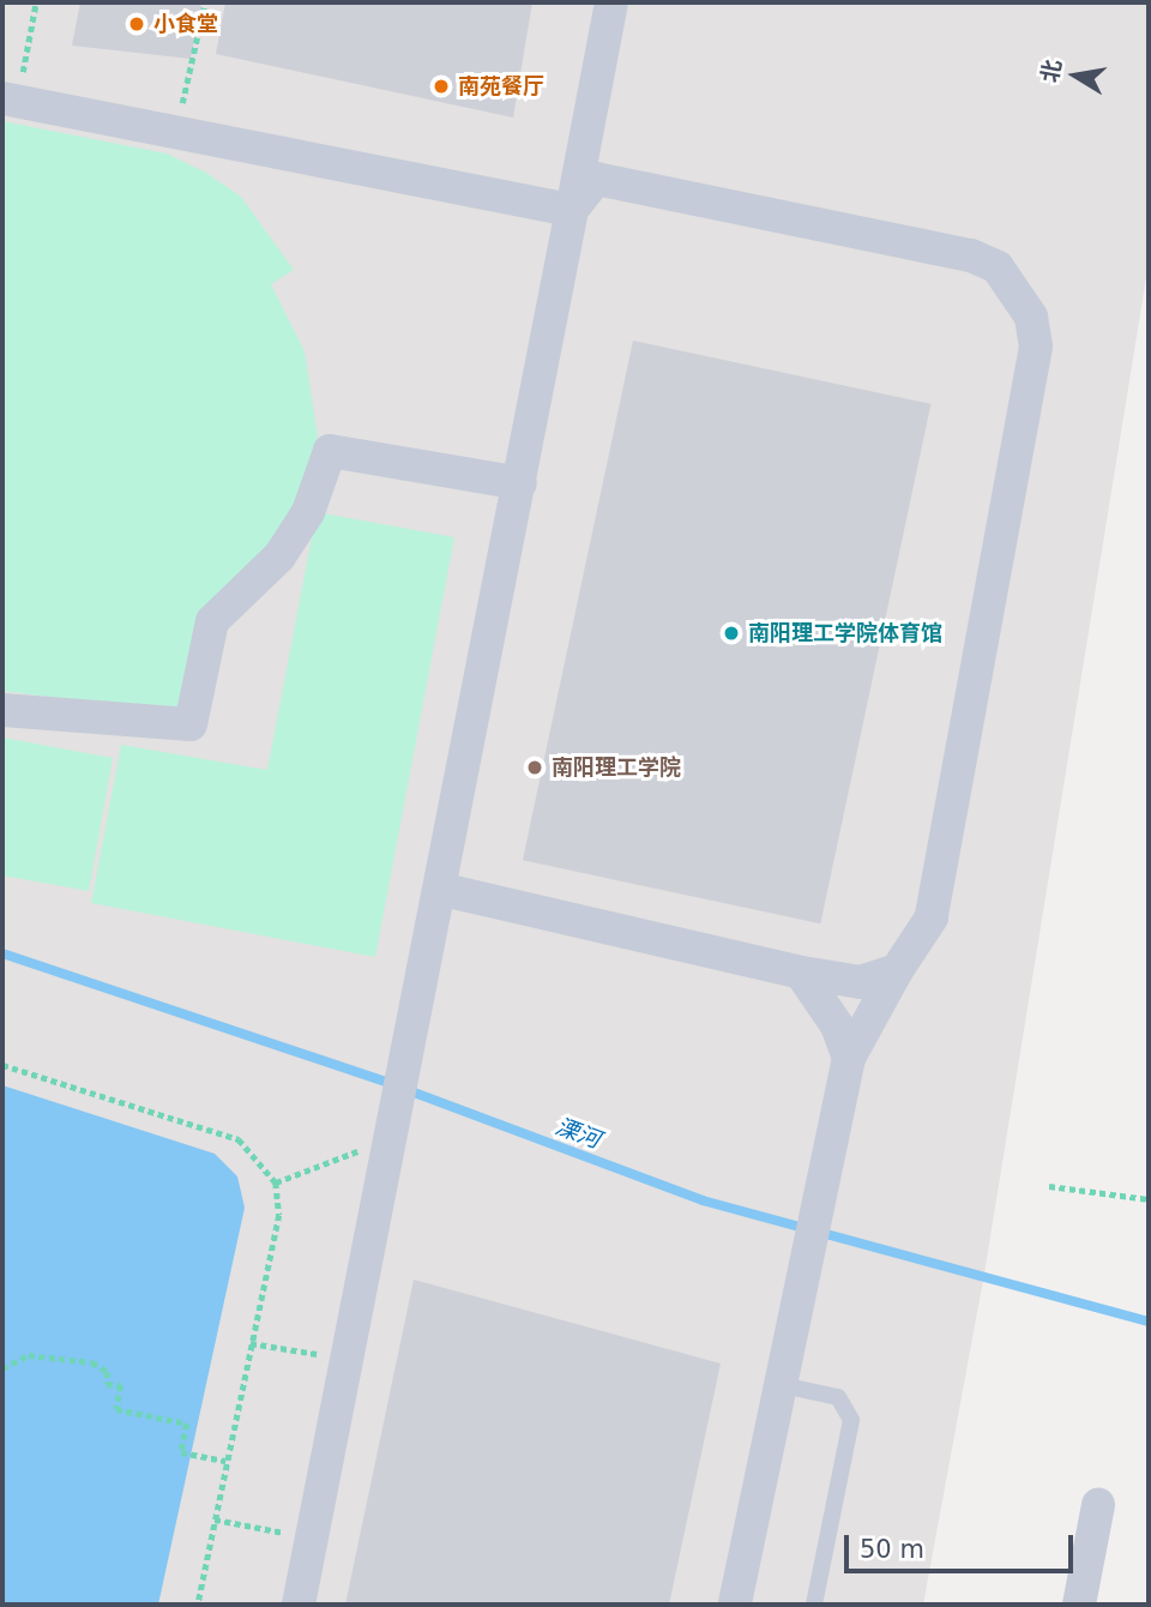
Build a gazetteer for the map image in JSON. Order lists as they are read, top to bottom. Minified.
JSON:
{"water":["溧河"],"places":["小食堂","南苑餐厅","南阳理工学院体育馆","南阳理工学院"],"scale_bar":"50 m","north":"left"}
